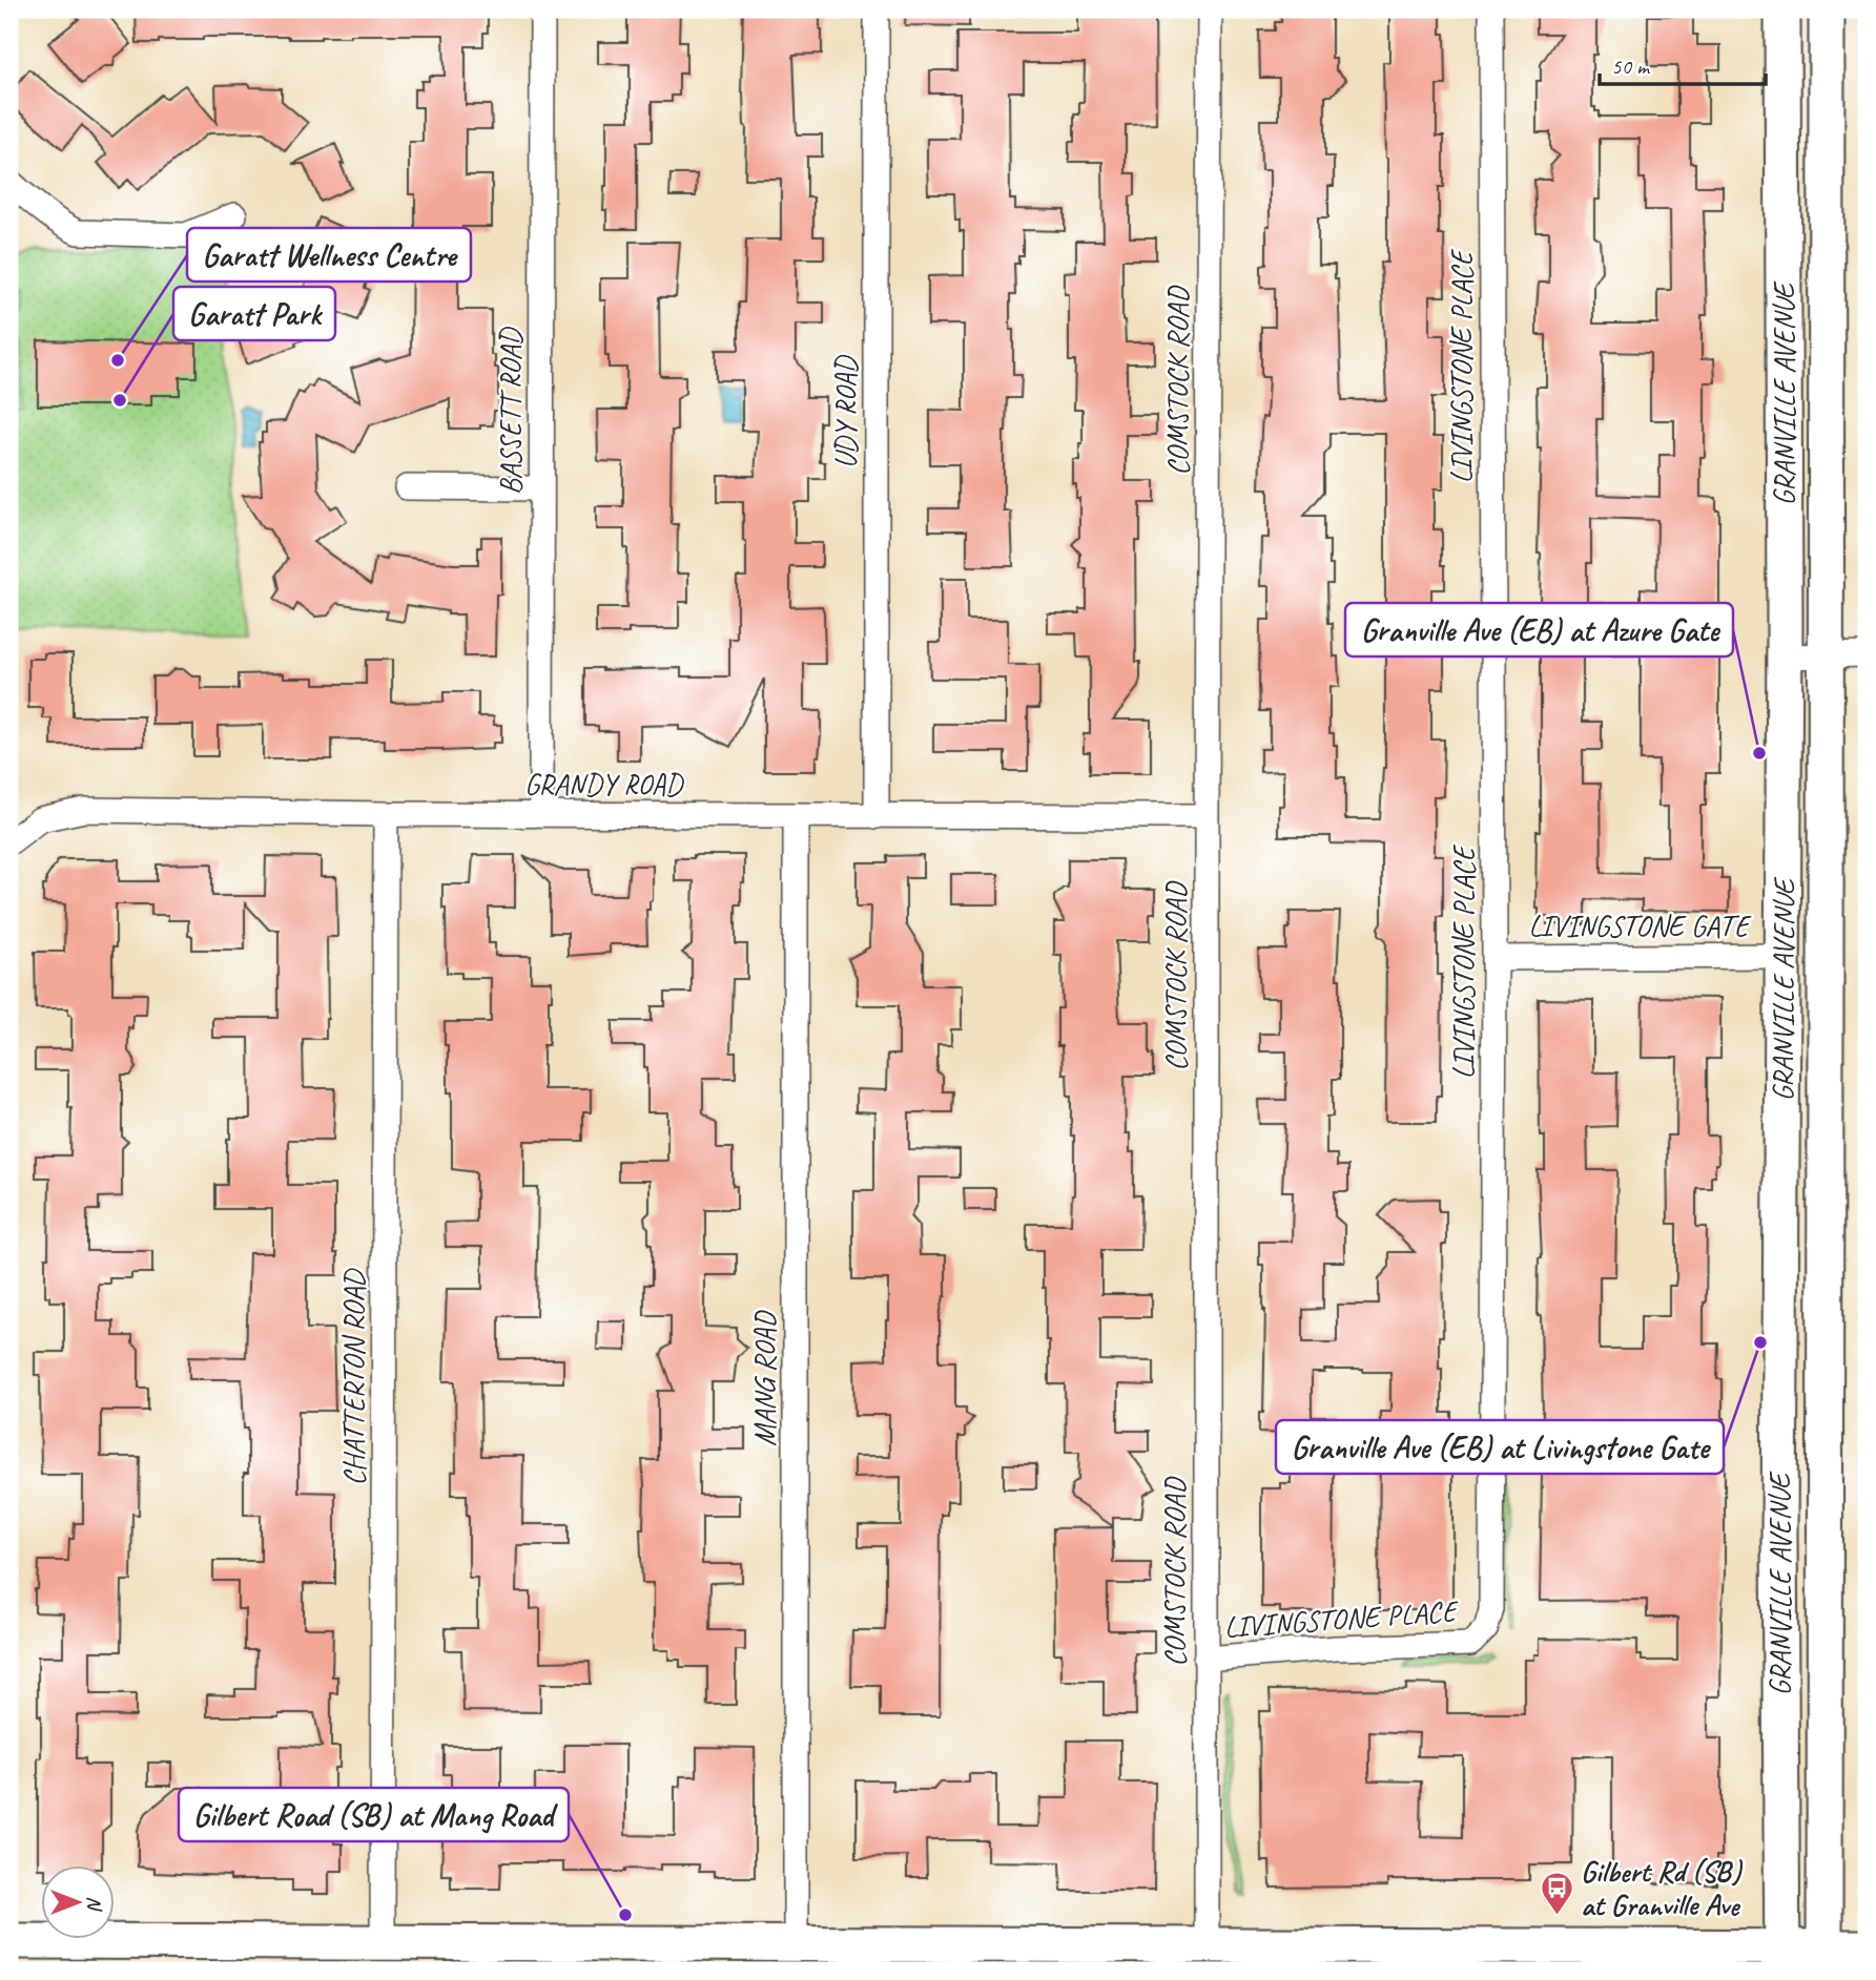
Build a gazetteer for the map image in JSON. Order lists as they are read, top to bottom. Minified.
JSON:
{"streets":{"main road":["GRANVILLE AVENUE"],"street":["LIVINGSTONE PLACE","COMSTOCK ROAD","BASSETT ROAD","UDY ROAD","GRANDY ROAD","LIVINGSTONE GATE","CHATTERTON ROAD","MANG ROAD"]},"crossings":[["LIVINGSTONE PLACE","COMSTOCK ROAD"],["LIVINGSTONE PLACE","LIVINGSTONE GATE"],["COMSTOCK ROAD","GRANDY ROAD"],["GRANVILLE AVENUE","LIVINGSTONE GATE"],["BASSETT ROAD","GRANDY ROAD"],["UDY ROAD","GRANDY ROAD"],["GRANDY ROAD","CHATTERTON ROAD"],["GRANDY ROAD","MANG ROAD"]],"places":{"other":["Garatt Wellness Centre","Garatt Park","Granville Ave (EB) at Azure Gate","Granville Ave (EB) at Livingstone Gate","Gilbert Road (SB) at Mang Road"],"bus stop":["Gilbert Rd (SB) at Granville Ave"]},"scale_bar":"50 m","north":"right"}
